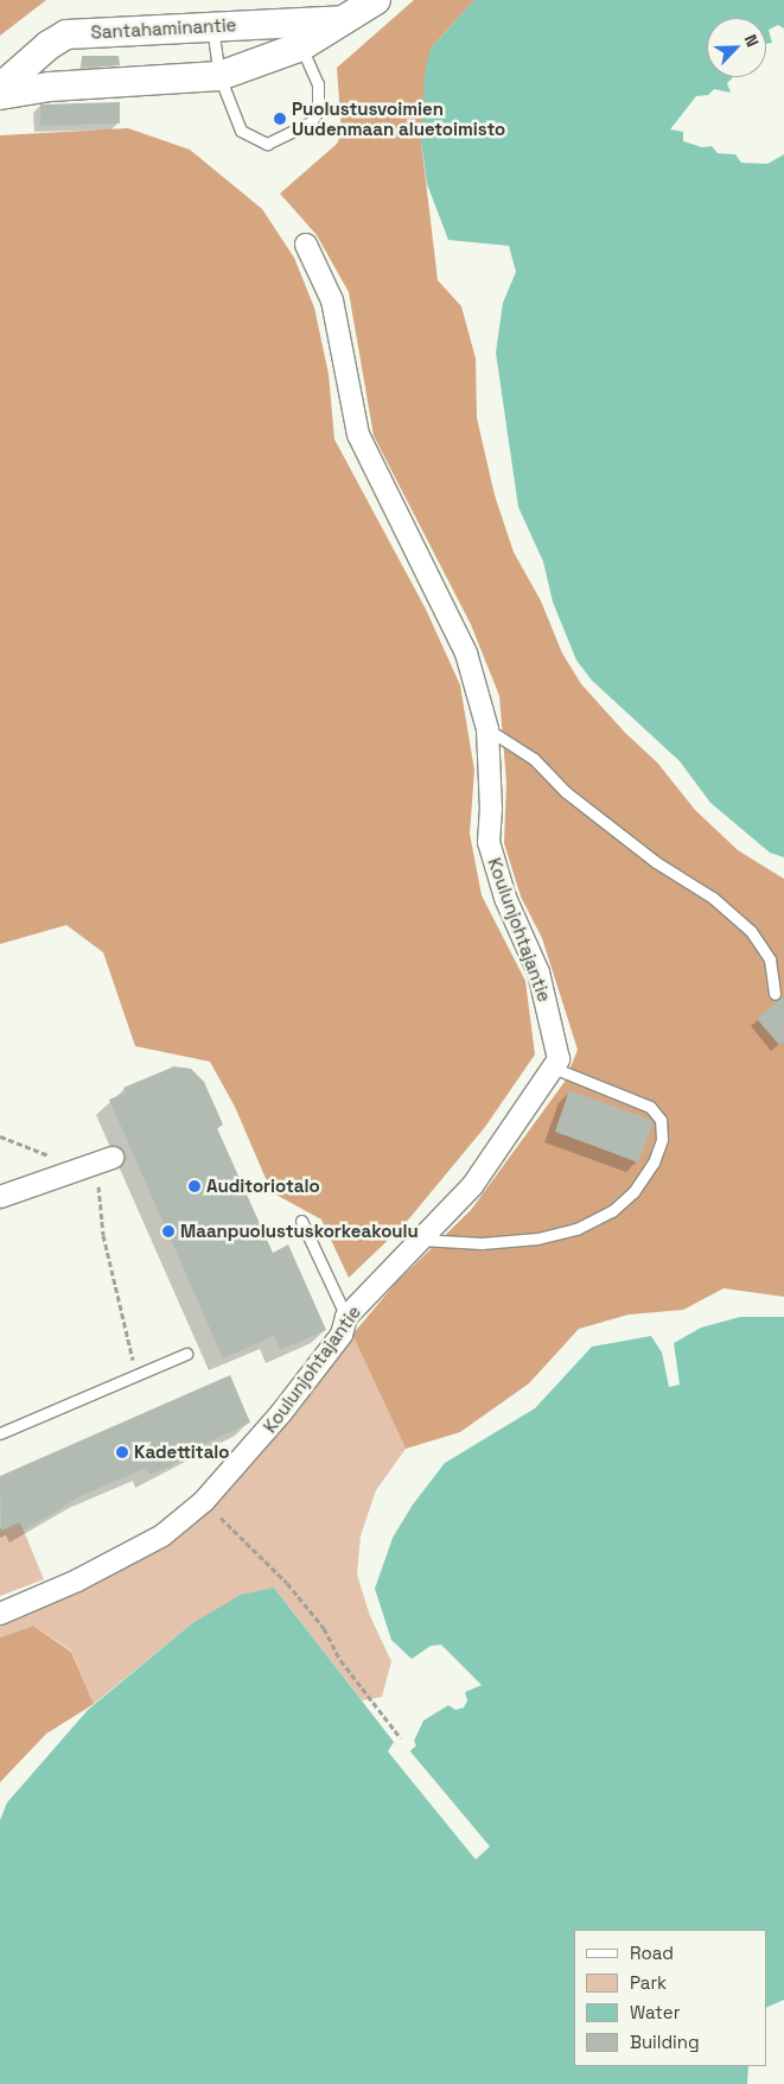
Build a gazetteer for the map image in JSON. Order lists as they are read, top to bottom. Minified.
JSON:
{"streets":{"main road":["Santahaminantie"],"street":["Koulunjohtajantie"]},"places":["Puolustusvoimien Uudenmaan aluetoimisto","Auditoriotalo","Maanpuolustuskorkeakoulu","Kadettitalo"],"legend":["Road","Park","Water","Building"],"north":"top right"}
